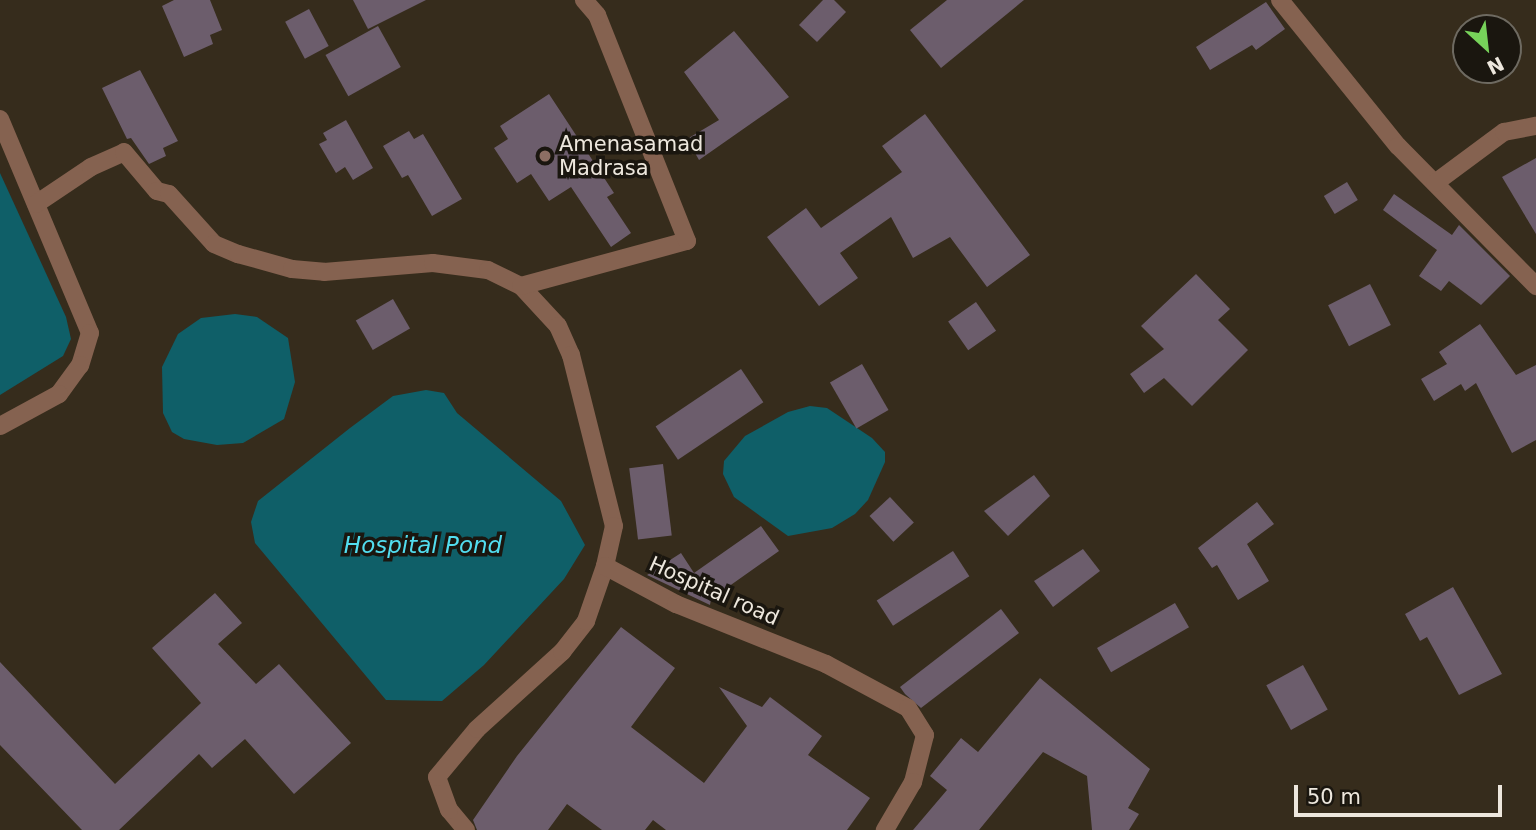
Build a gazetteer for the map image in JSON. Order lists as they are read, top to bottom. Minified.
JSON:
{"streets":{"street":["Hospital road"]},"water":["Hospital Pond"],"places":["Amenasamad Madrasa"],"scale_bar":"50 m","north":"bottom right"}
